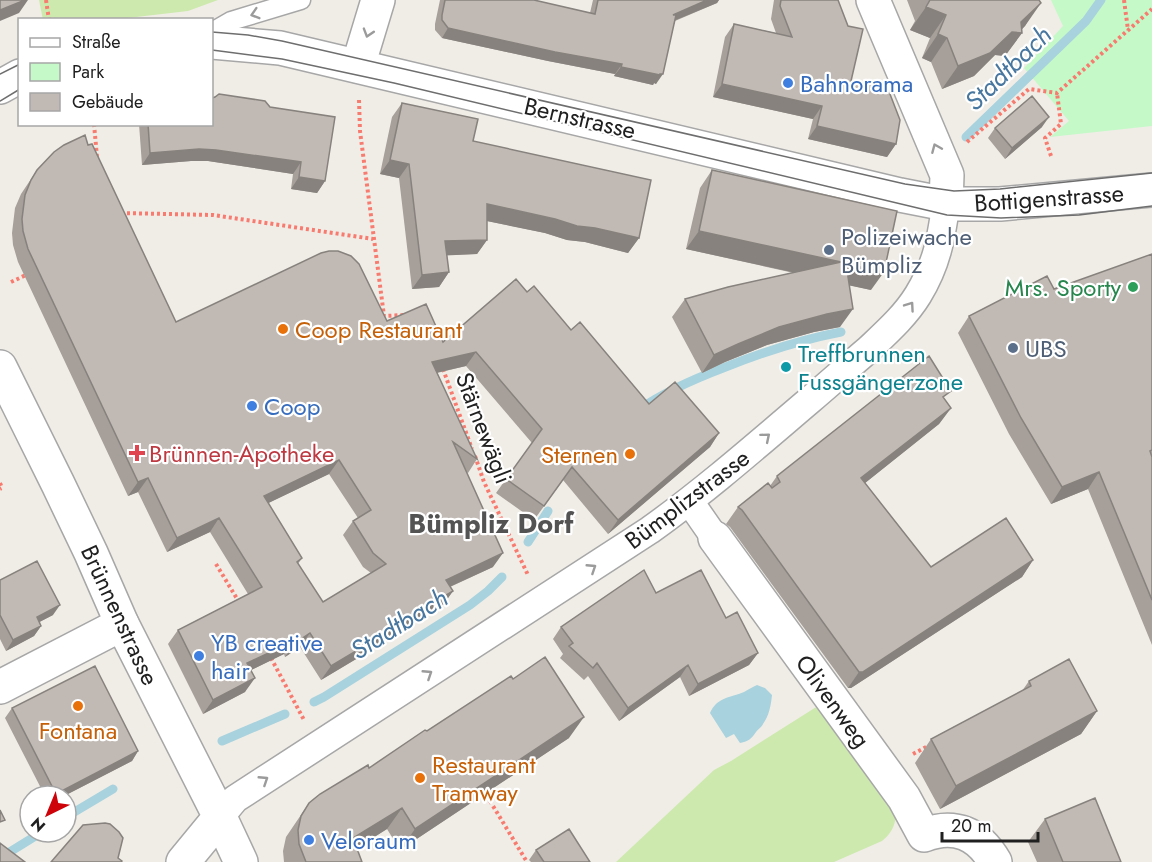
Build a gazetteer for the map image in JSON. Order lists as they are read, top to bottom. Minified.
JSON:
{"streets":{"street":["Bernstrasse","Bottigenstrasse","Bümplizstrasse","Brünnenstrasse","Olivenweg"],"path":["Stärnewägli"]},"crossings":[["Bernstrasse","Bottigenstrasse"],["Bernstrasse","Bümplizstrasse"],["Bottigenstrasse","Bümplizstrasse"],["Stärnewägli","Bümplizstrasse"],["Bümplizstrasse","Brünnenstrasse"],["Bümplizstrasse","Olivenweg"]],"one_way":["Bümplizstrasse"],"districts":["Bümpliz Dorf"],"water":["Stadtbach"],"places":{"other":["Bahnorama","Polizeiwache Bümpliz","Mrs. Sporty","Coop Restaurant","UBS","Treffbrunnen Fussgängerzone","Coop","Sternen","YB creative hair","Fontana","Restaurant Tramway","Veloraum"],"health":["Brünnen-Apotheke"]},"legend":["Straße","Park","Gebäude"],"scale_bar":"20 m","north":"bottom left"}
